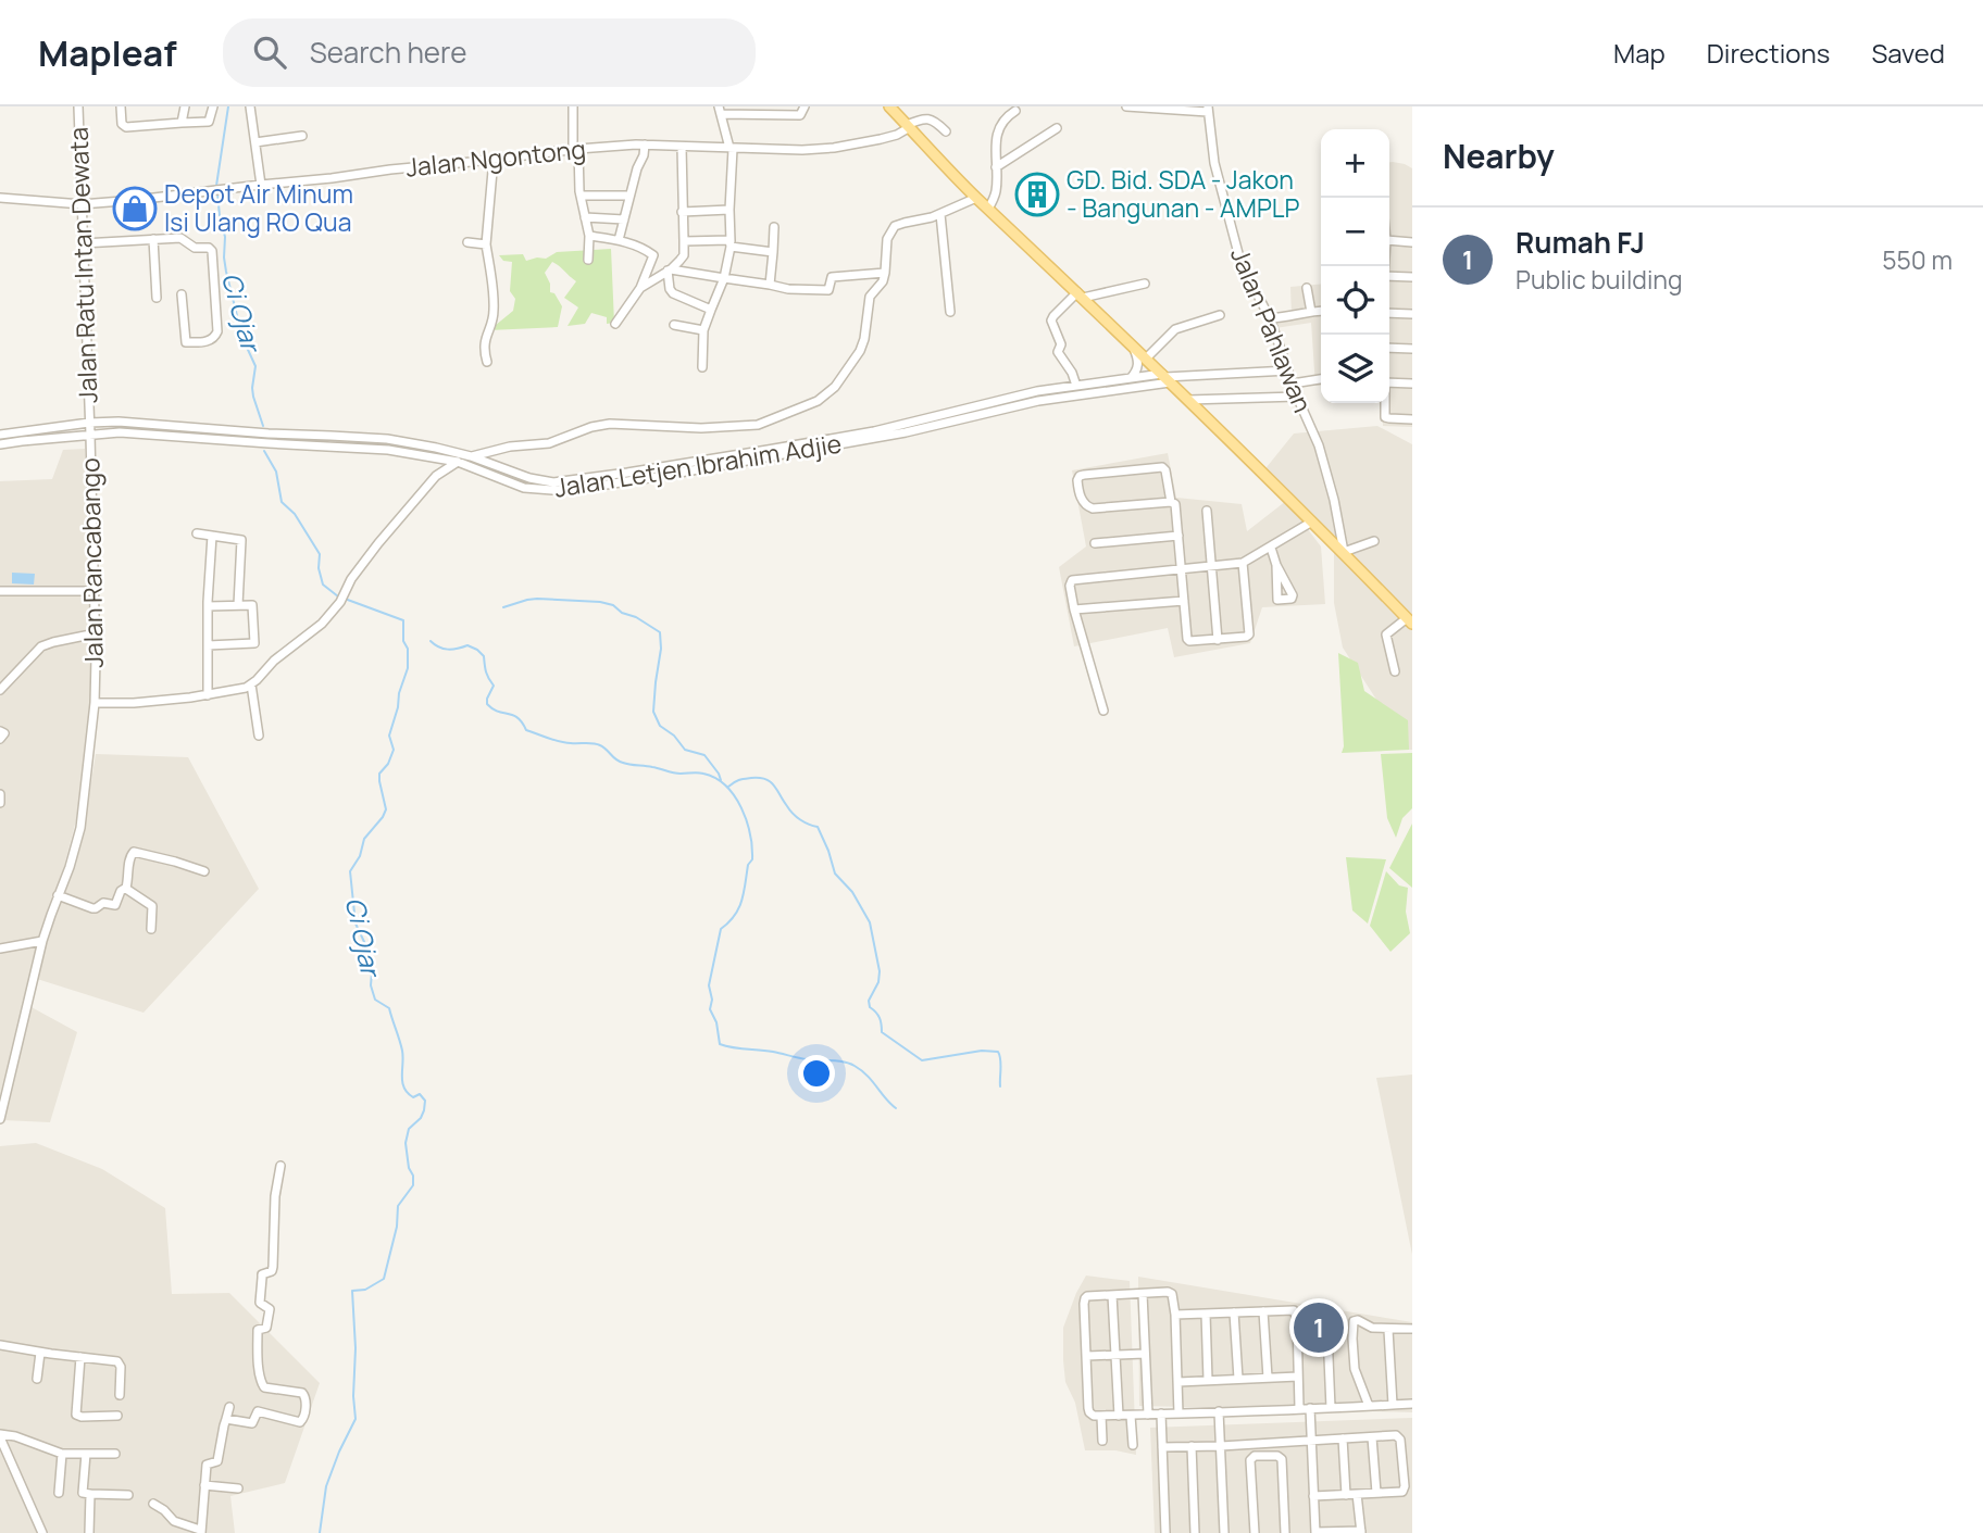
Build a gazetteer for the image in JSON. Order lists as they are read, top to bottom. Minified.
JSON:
{"streets":{"street":["Jalan Ngontong","Jalan Ratu Intan Dewata","Jalan Pahlawan","Jalan Letjen Ibrahim Adjie","Jalan Rancabango"]},"crossings":[["Jalan Ngontong","Jalan Ratu Intan Dewata"],["Jalan Ratu Intan Dewata","Jalan Letjen Ibrahim Adjie"],["Jalan Ratu Intan Dewata","Jalan Rancabango"],["Jalan Letjen Ibrahim Adjie","Jalan Rancabango"]],"water":["Ci Ojar"],"places":{"building":["GD. Bid. SDA - Jakon - Bangunan - AMPLP"],"shop":["Depot Air Minum Isi Ulang RO Qua"]},"page":{"header":"Mapleaf","search":"Search here","nav":["Map","Directions","Saved"],"heading":"Nearby","map_buttons":["+","−"],"list":[{"mark":"1","name":"Rumah FJ","note":"Public building","value":"550 m"}],"pins":"1"}}
